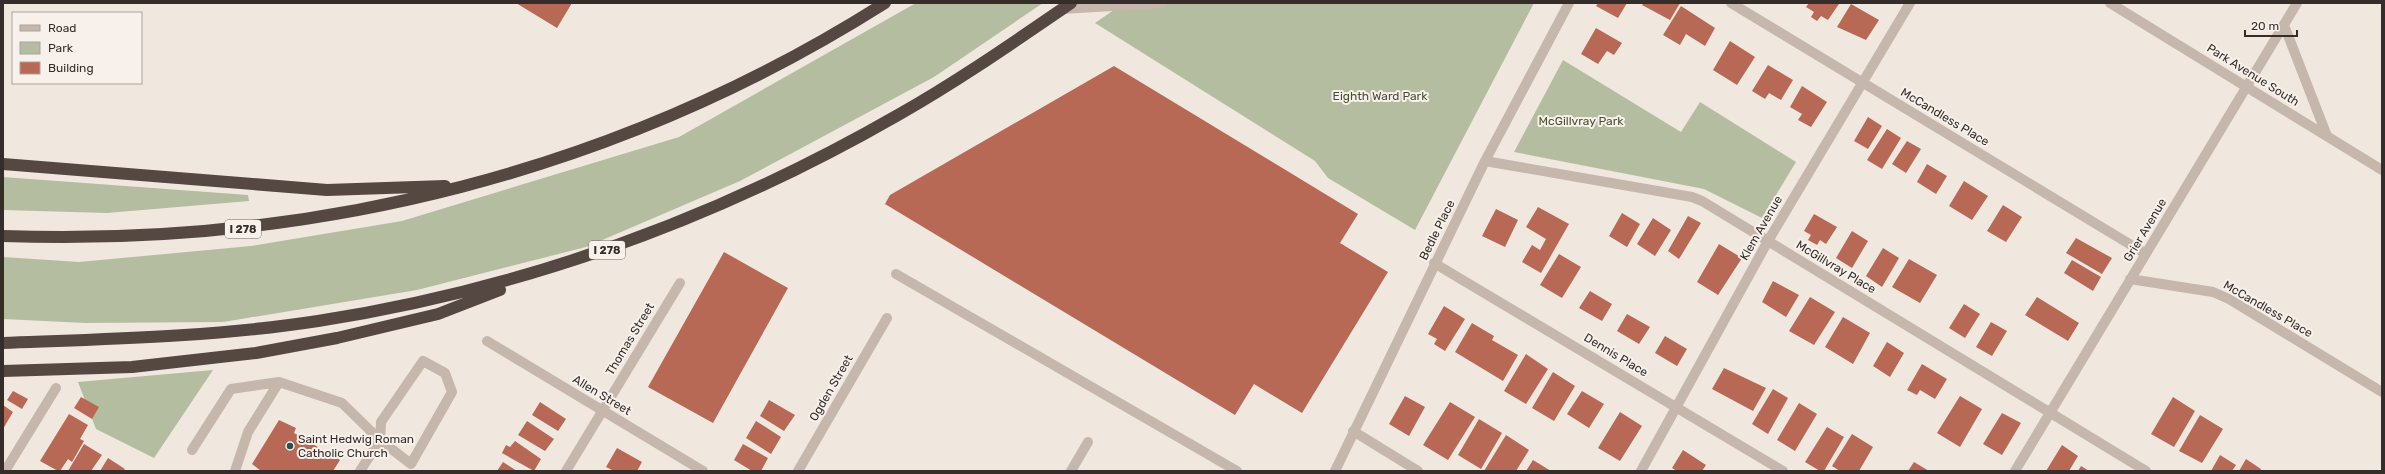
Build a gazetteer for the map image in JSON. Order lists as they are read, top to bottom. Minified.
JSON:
{"streets":{"highway":["I 278"],"street":["Park Avenue South","McCandless Place","Klem Avenue","Bedle Place","Grier Avenue","McGillvray Place","Thomas Street","Dennis Place","Ogden Street","Allen Street"]},"crossings":[["Park Avenue South","Grier Avenue"],["McCandless Place","Klem Avenue"],["McCandless Place","Grier Avenue"],["Klem Avenue","McGillvray Place"],["Klem Avenue","Dennis Place"],["Bedle Place","McGillvray Place"],["Bedle Place","Dennis Place"],["Grier Avenue","McGillvray Place"],["Thomas Street","Allen Street"]],"parks":["Eighth Ward Park","McGillvray Park"],"places":["Saint Hedwig Roman Catholic Church"],"legend":["Road","Park","Building"],"scale_bar":"20 m"}
